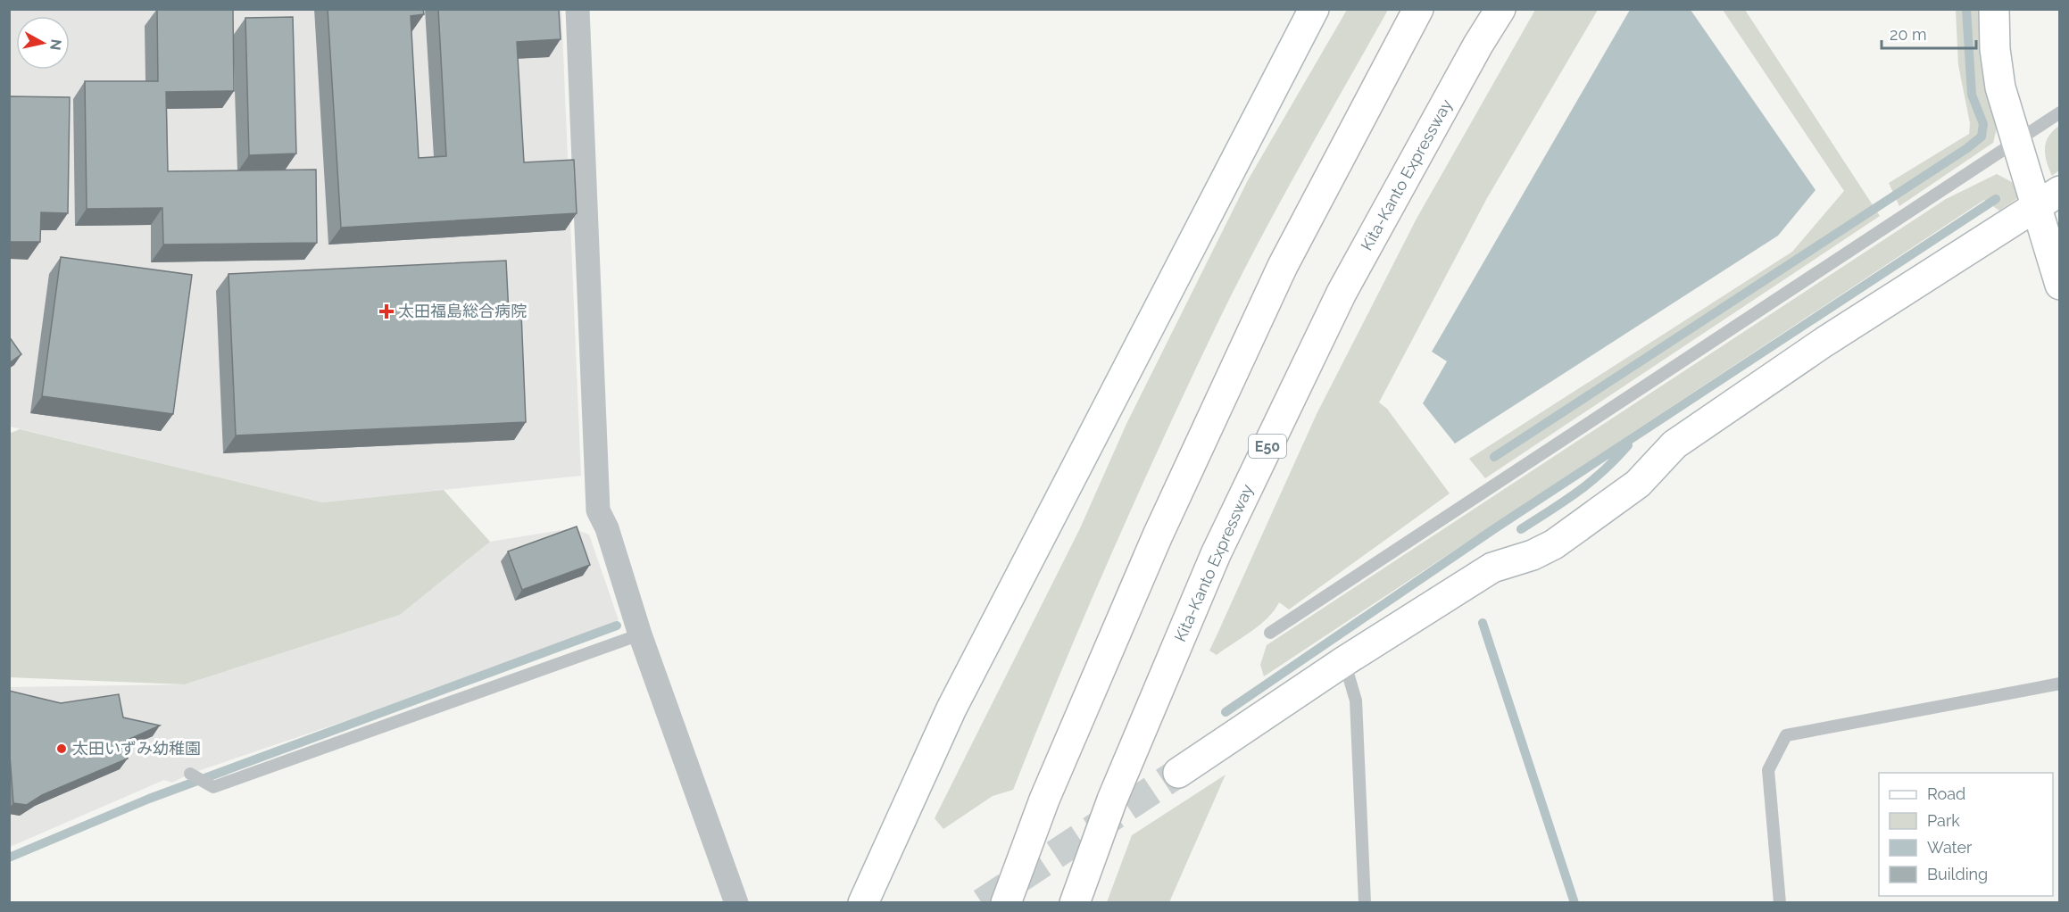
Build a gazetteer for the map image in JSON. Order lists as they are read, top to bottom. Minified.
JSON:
{"streets":{"main road":["Kita-Kanto Expressway","E50"]},"places":{"health":["太田福島総合病院"],"other":["太田いずみ幼稚園"]},"legend":["Road","Park","Water","Building"],"scale_bar":"20 m","north":"right"}
